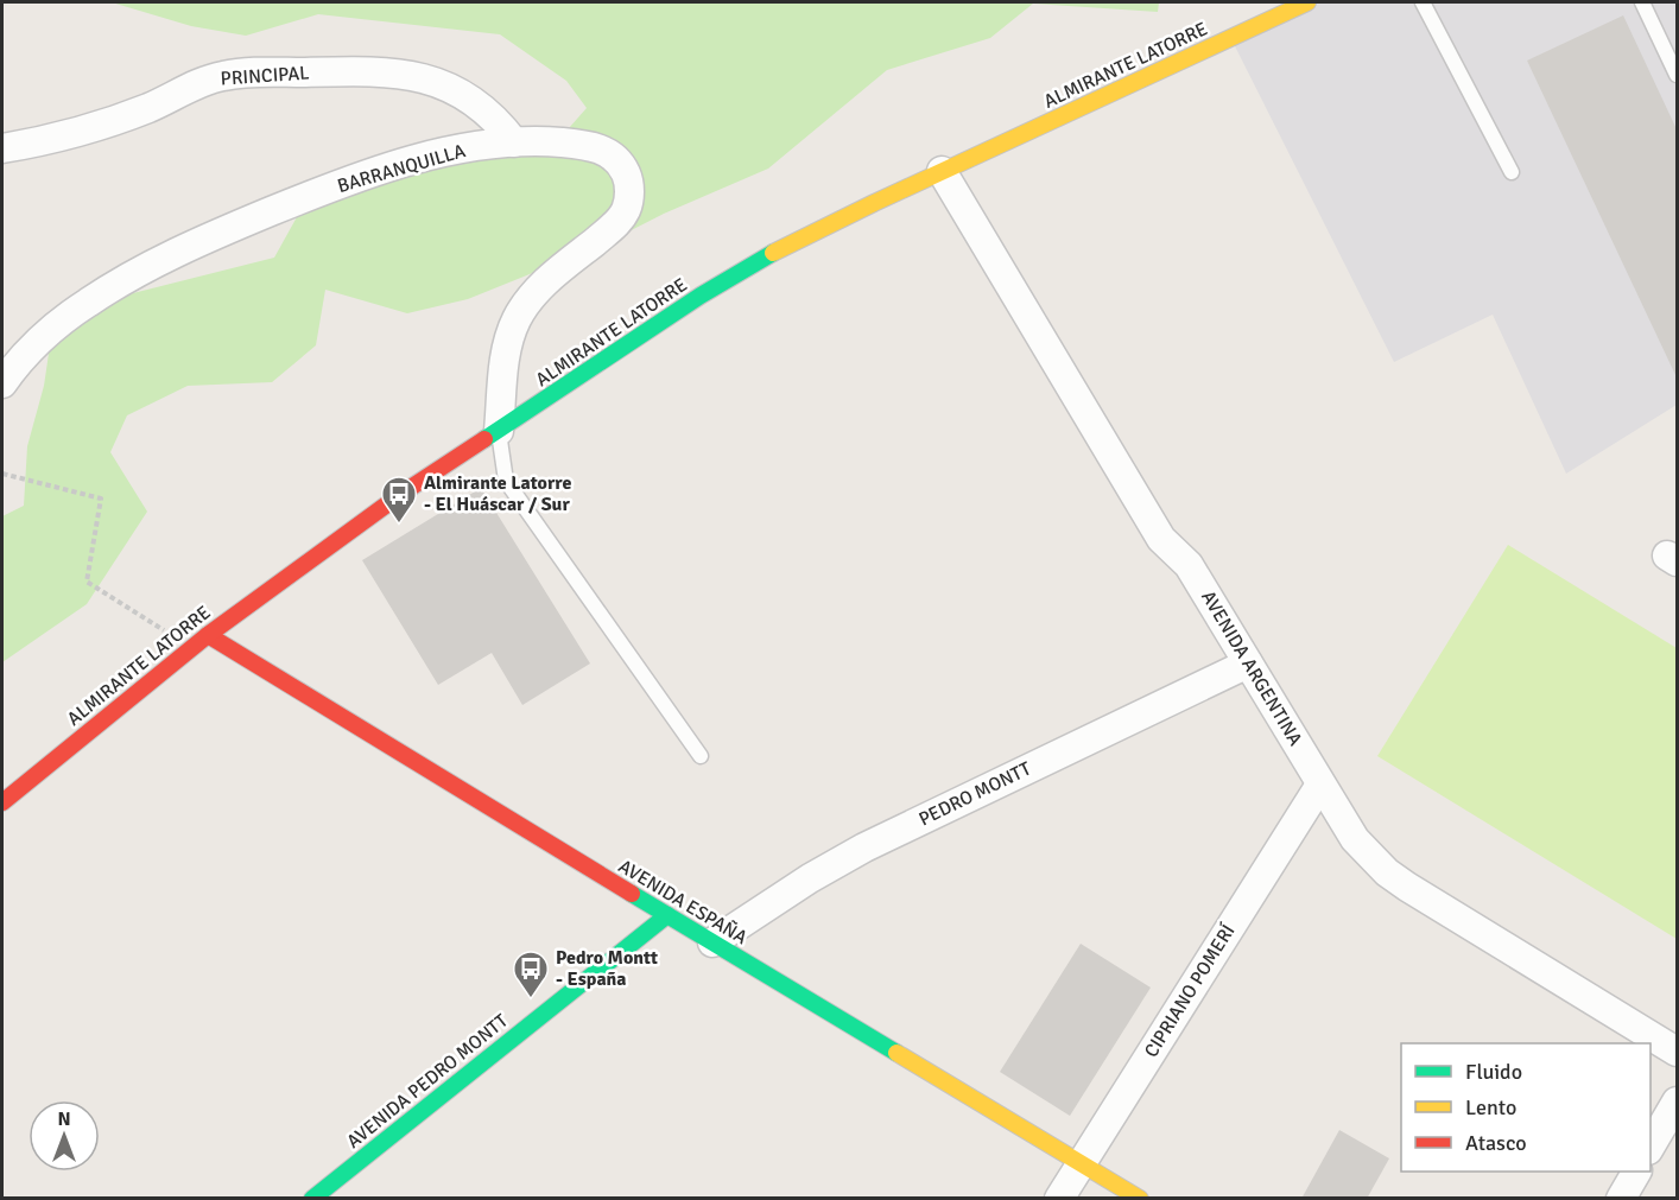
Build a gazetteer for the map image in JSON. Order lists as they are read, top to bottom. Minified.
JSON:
{"streets":{"street":["ALMIRANTE LATORRE","PRINCIPAL","BARRANQUILLA","AVENIDA ARGENTINA","PEDRO MONTT","AVENIDA ESPAÑA","CIPRIANO POMERÍ","AVENIDA PEDRO MONTT"]},"crossings":[["ALMIRANTE LATORRE","BARRANQUILLA"],["ALMIRANTE LATORRE","AVENIDA ARGENTINA"],["ALMIRANTE LATORRE","AVENIDA ESPAÑA"],["PRINCIPAL","BARRANQUILLA"],["AVENIDA ARGENTINA","PEDRO MONTT"],["AVENIDA ARGENTINA","CIPRIANO POMERÍ"],["PEDRO MONTT","AVENIDA ESPAÑA"],["AVENIDA ESPAÑA","CIPRIANO POMERÍ"],["AVENIDA ESPAÑA","AVENIDA PEDRO MONTT"]],"places":{"bus stop":["Almirante Latorre - El Huáscar / Sur","Pedro Montt - España"]},"legend":["Fluido","Lento","Atasco"],"north":"top"}
